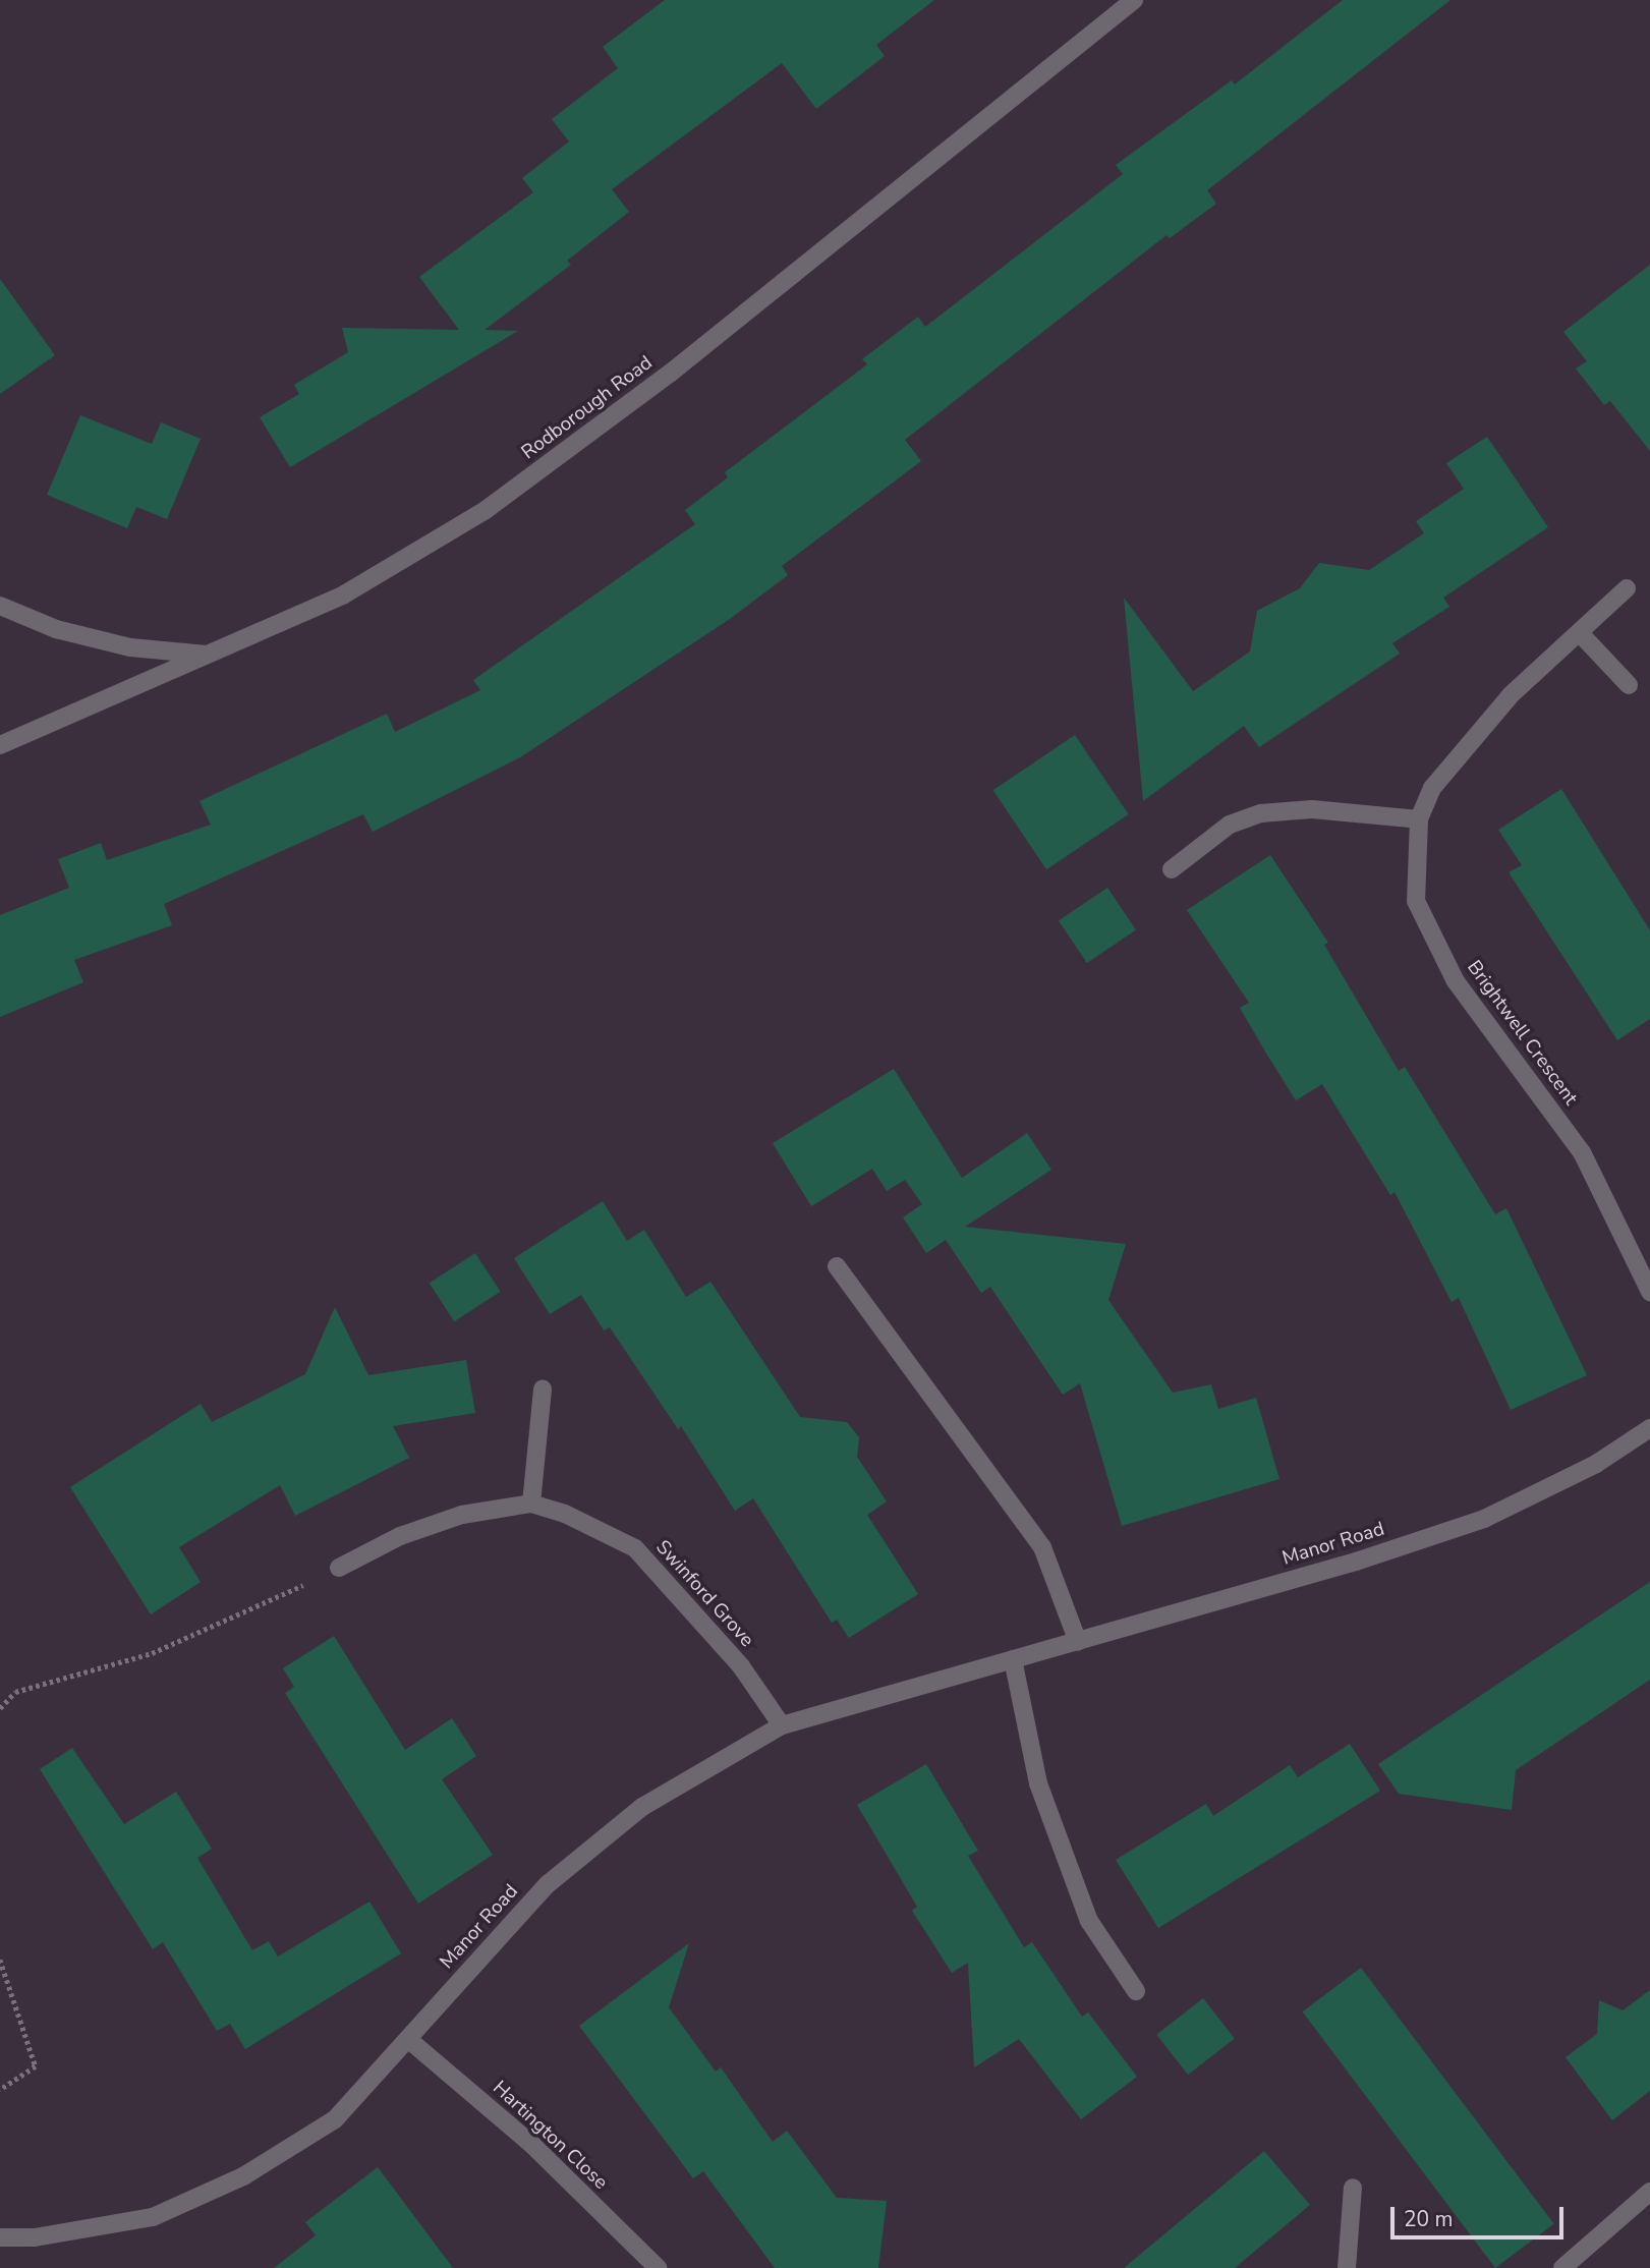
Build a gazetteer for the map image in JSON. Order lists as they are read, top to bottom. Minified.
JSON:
{"streets":{"street":["Rodborough Road","Brightwell Crescent","Manor Road","Swinford Grove","Hartington Close"]},"crossings":[["Manor Road","Swinford Grove"],["Manor Road","Hartington Close"]],"scale_bar":"20 m"}
